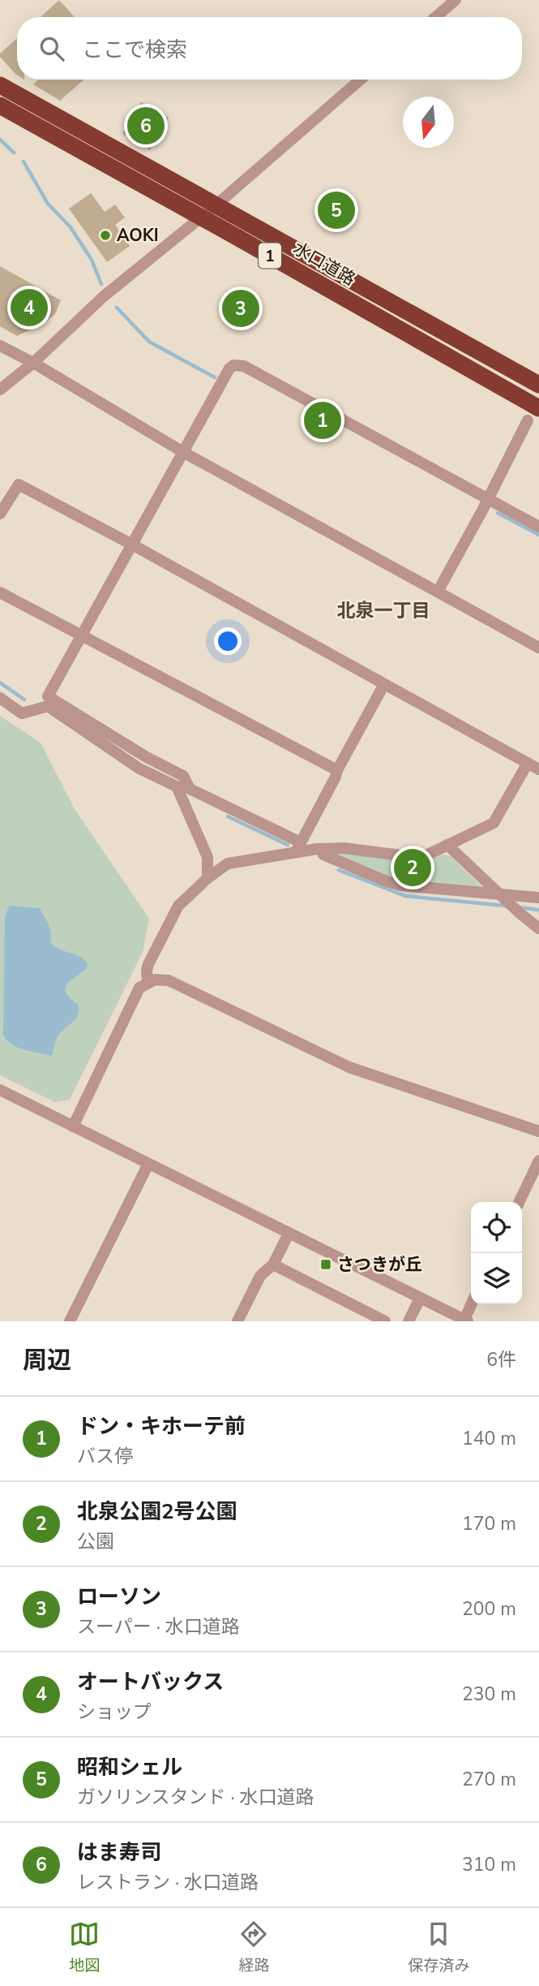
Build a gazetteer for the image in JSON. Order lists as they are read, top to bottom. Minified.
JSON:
{"streets":{"highway":["1","水口道路"]},"districts":["北泉一丁目"],"places":{"other":["AOKI"],"transit":["さつきが丘"]},"north":"bottom","page":{"search":"ここで検索","pins":["6","5","4","3","1","2"],"heading":["周辺","6件"],"list":[{"mark":"1","name":"ドン・キホーテ前","note":"バス停","value":"140 m"},{"mark":"2","name":"北泉公園2号公園","note":"公園","value":"170 m"},{"mark":"3","name":"ローソン","note":"スーパー · 水口道路","value":"200 m"},{"mark":"4","name":"オートバックス","note":"ショップ","value":"230 m"},{"mark":"5","name":"昭和シェル","note":"ガソリンスタンド · 水口道路","value":"270 m"},{"mark":"6","name":"はま寿司","note":"レストラン · 水口道路","value":"310 m"}],"nav":["地図","経路","保存済み"]}}
